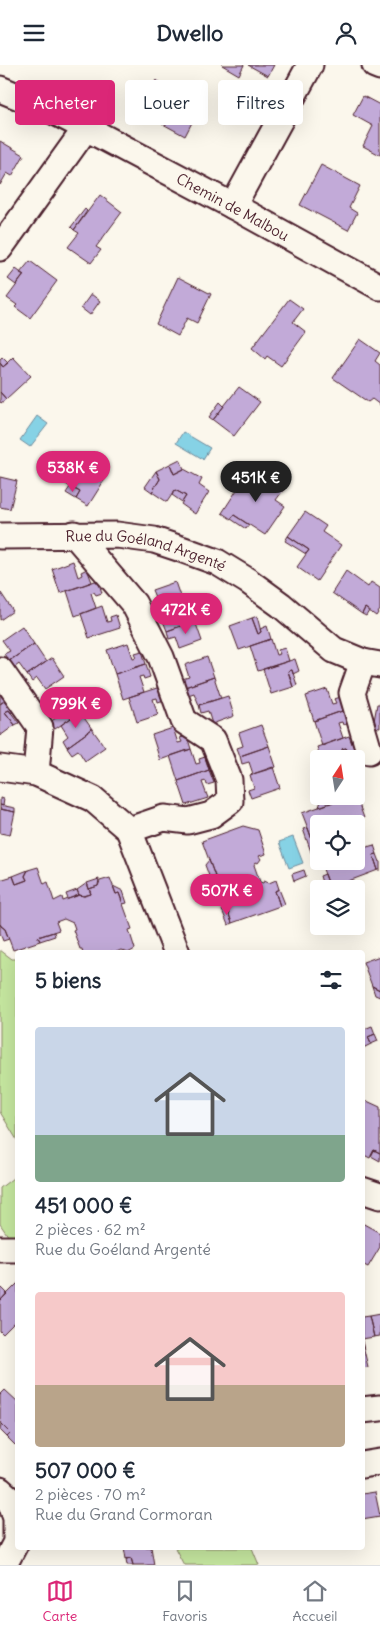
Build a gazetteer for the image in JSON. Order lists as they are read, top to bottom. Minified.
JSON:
{"streets":{"street":["Chemin de Malbou","Rue du Goéland Argenté"]},"north":"top","page":{"header":"Dwello","chip":["Acheter","Louer","Filtres"],"price":["538K €","451K €","472K €","799K €","507K €"],"heading":"5 biens","list":[{"name":"451 000 €","note":"2 pièces · 62 m² · Rue du Goéland Argenté"},{"name":"507 000 €","note":"2 pièces · 70 m² · Rue du Grand Cormoran"}],"tabs":["Carte","Favoris","Accueil"]}}
